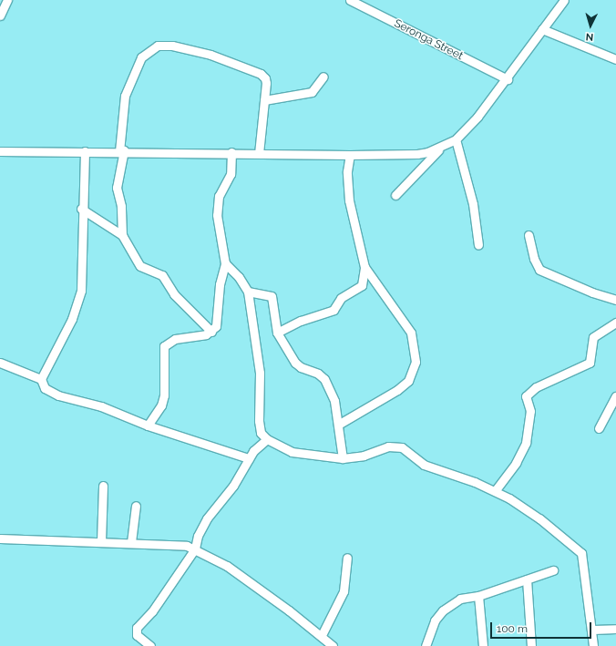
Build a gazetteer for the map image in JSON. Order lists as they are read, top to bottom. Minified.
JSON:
{"streets":{"street":["Seronga Street"]},"scale_bar":"100 m","north":"bottom"}
